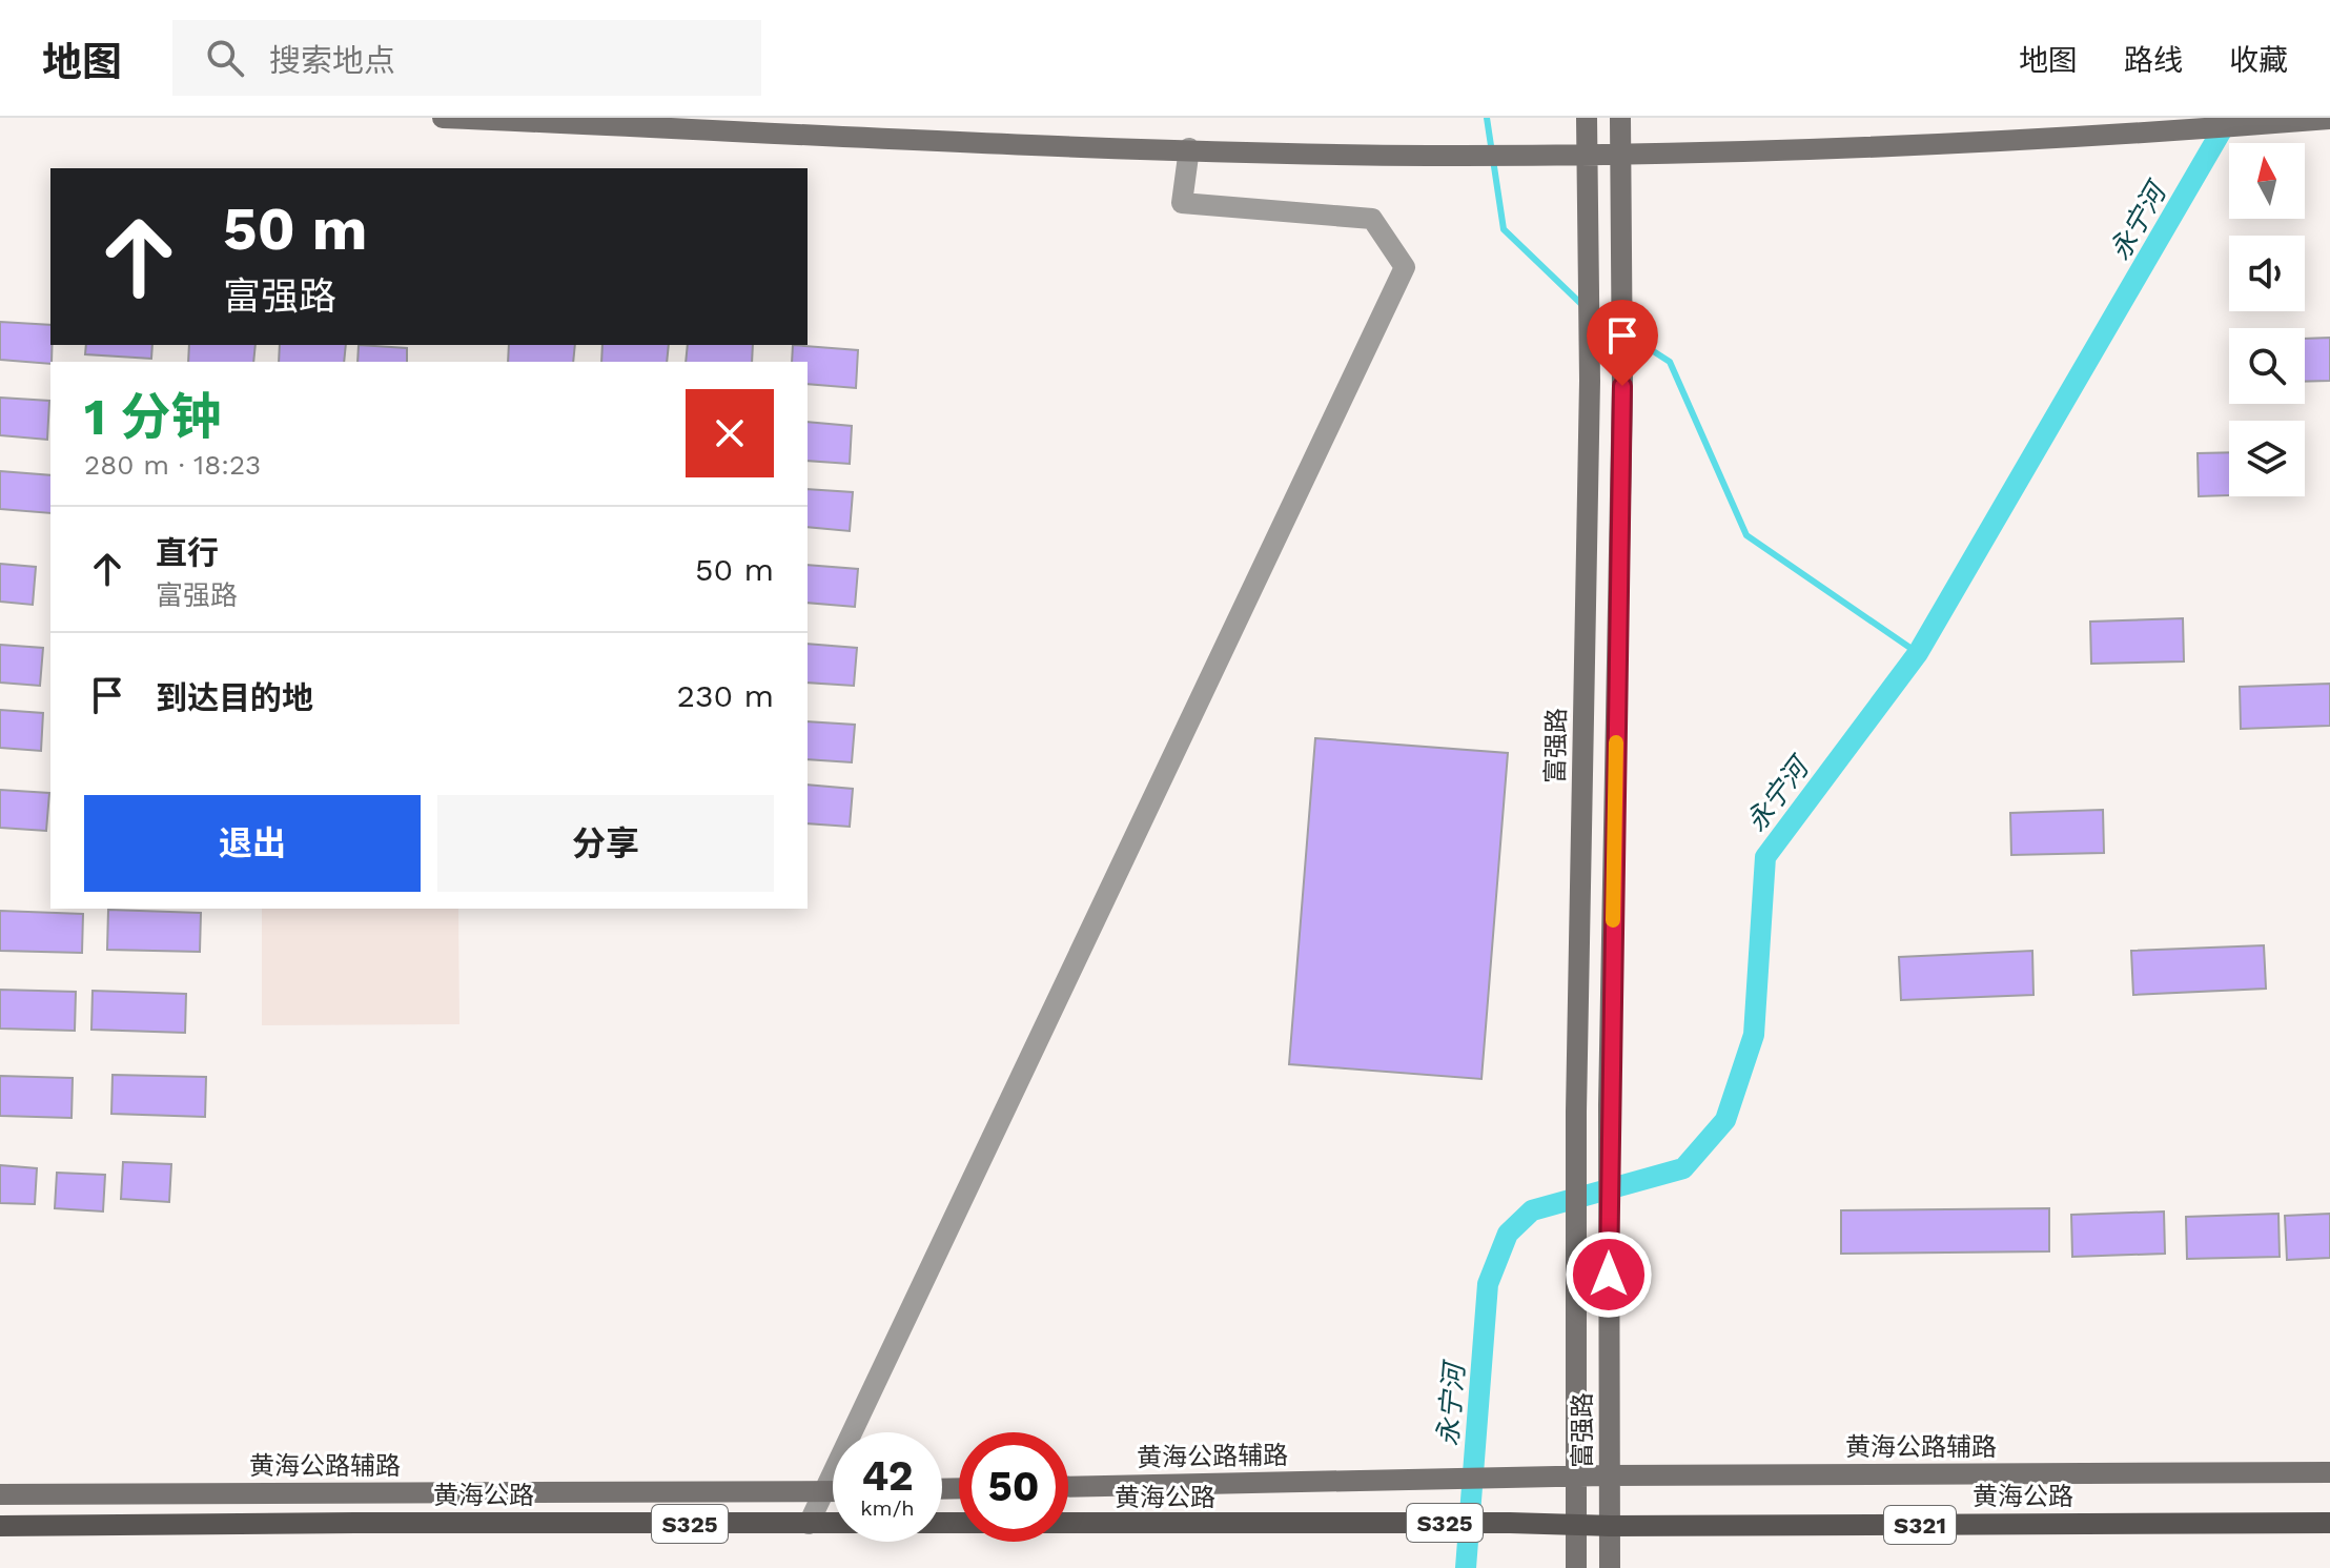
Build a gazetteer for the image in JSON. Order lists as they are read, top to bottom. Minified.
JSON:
{"streets":{"main road":["富强路","黄海公路辅路","黄海公路","S325","S321"]},"crossings":[["富强路","黄海公路辅路"],["富强路","黄海公路"]],"water":["永宁河"],"north":"top","page":{"header":"地图","search":"搜索地点","nav":["地图","路线","收藏"],"turn":["50 m","富强路"],"heading":["1 分钟","280 m · 18:23"],"list":[{"name":"直行","note":"富强路","value":"50 m"},{"name":"到达目的地","value":"230 m"}],"buttons":["退出","分享"],"speed":"42 km/h","limit":"50"}}
